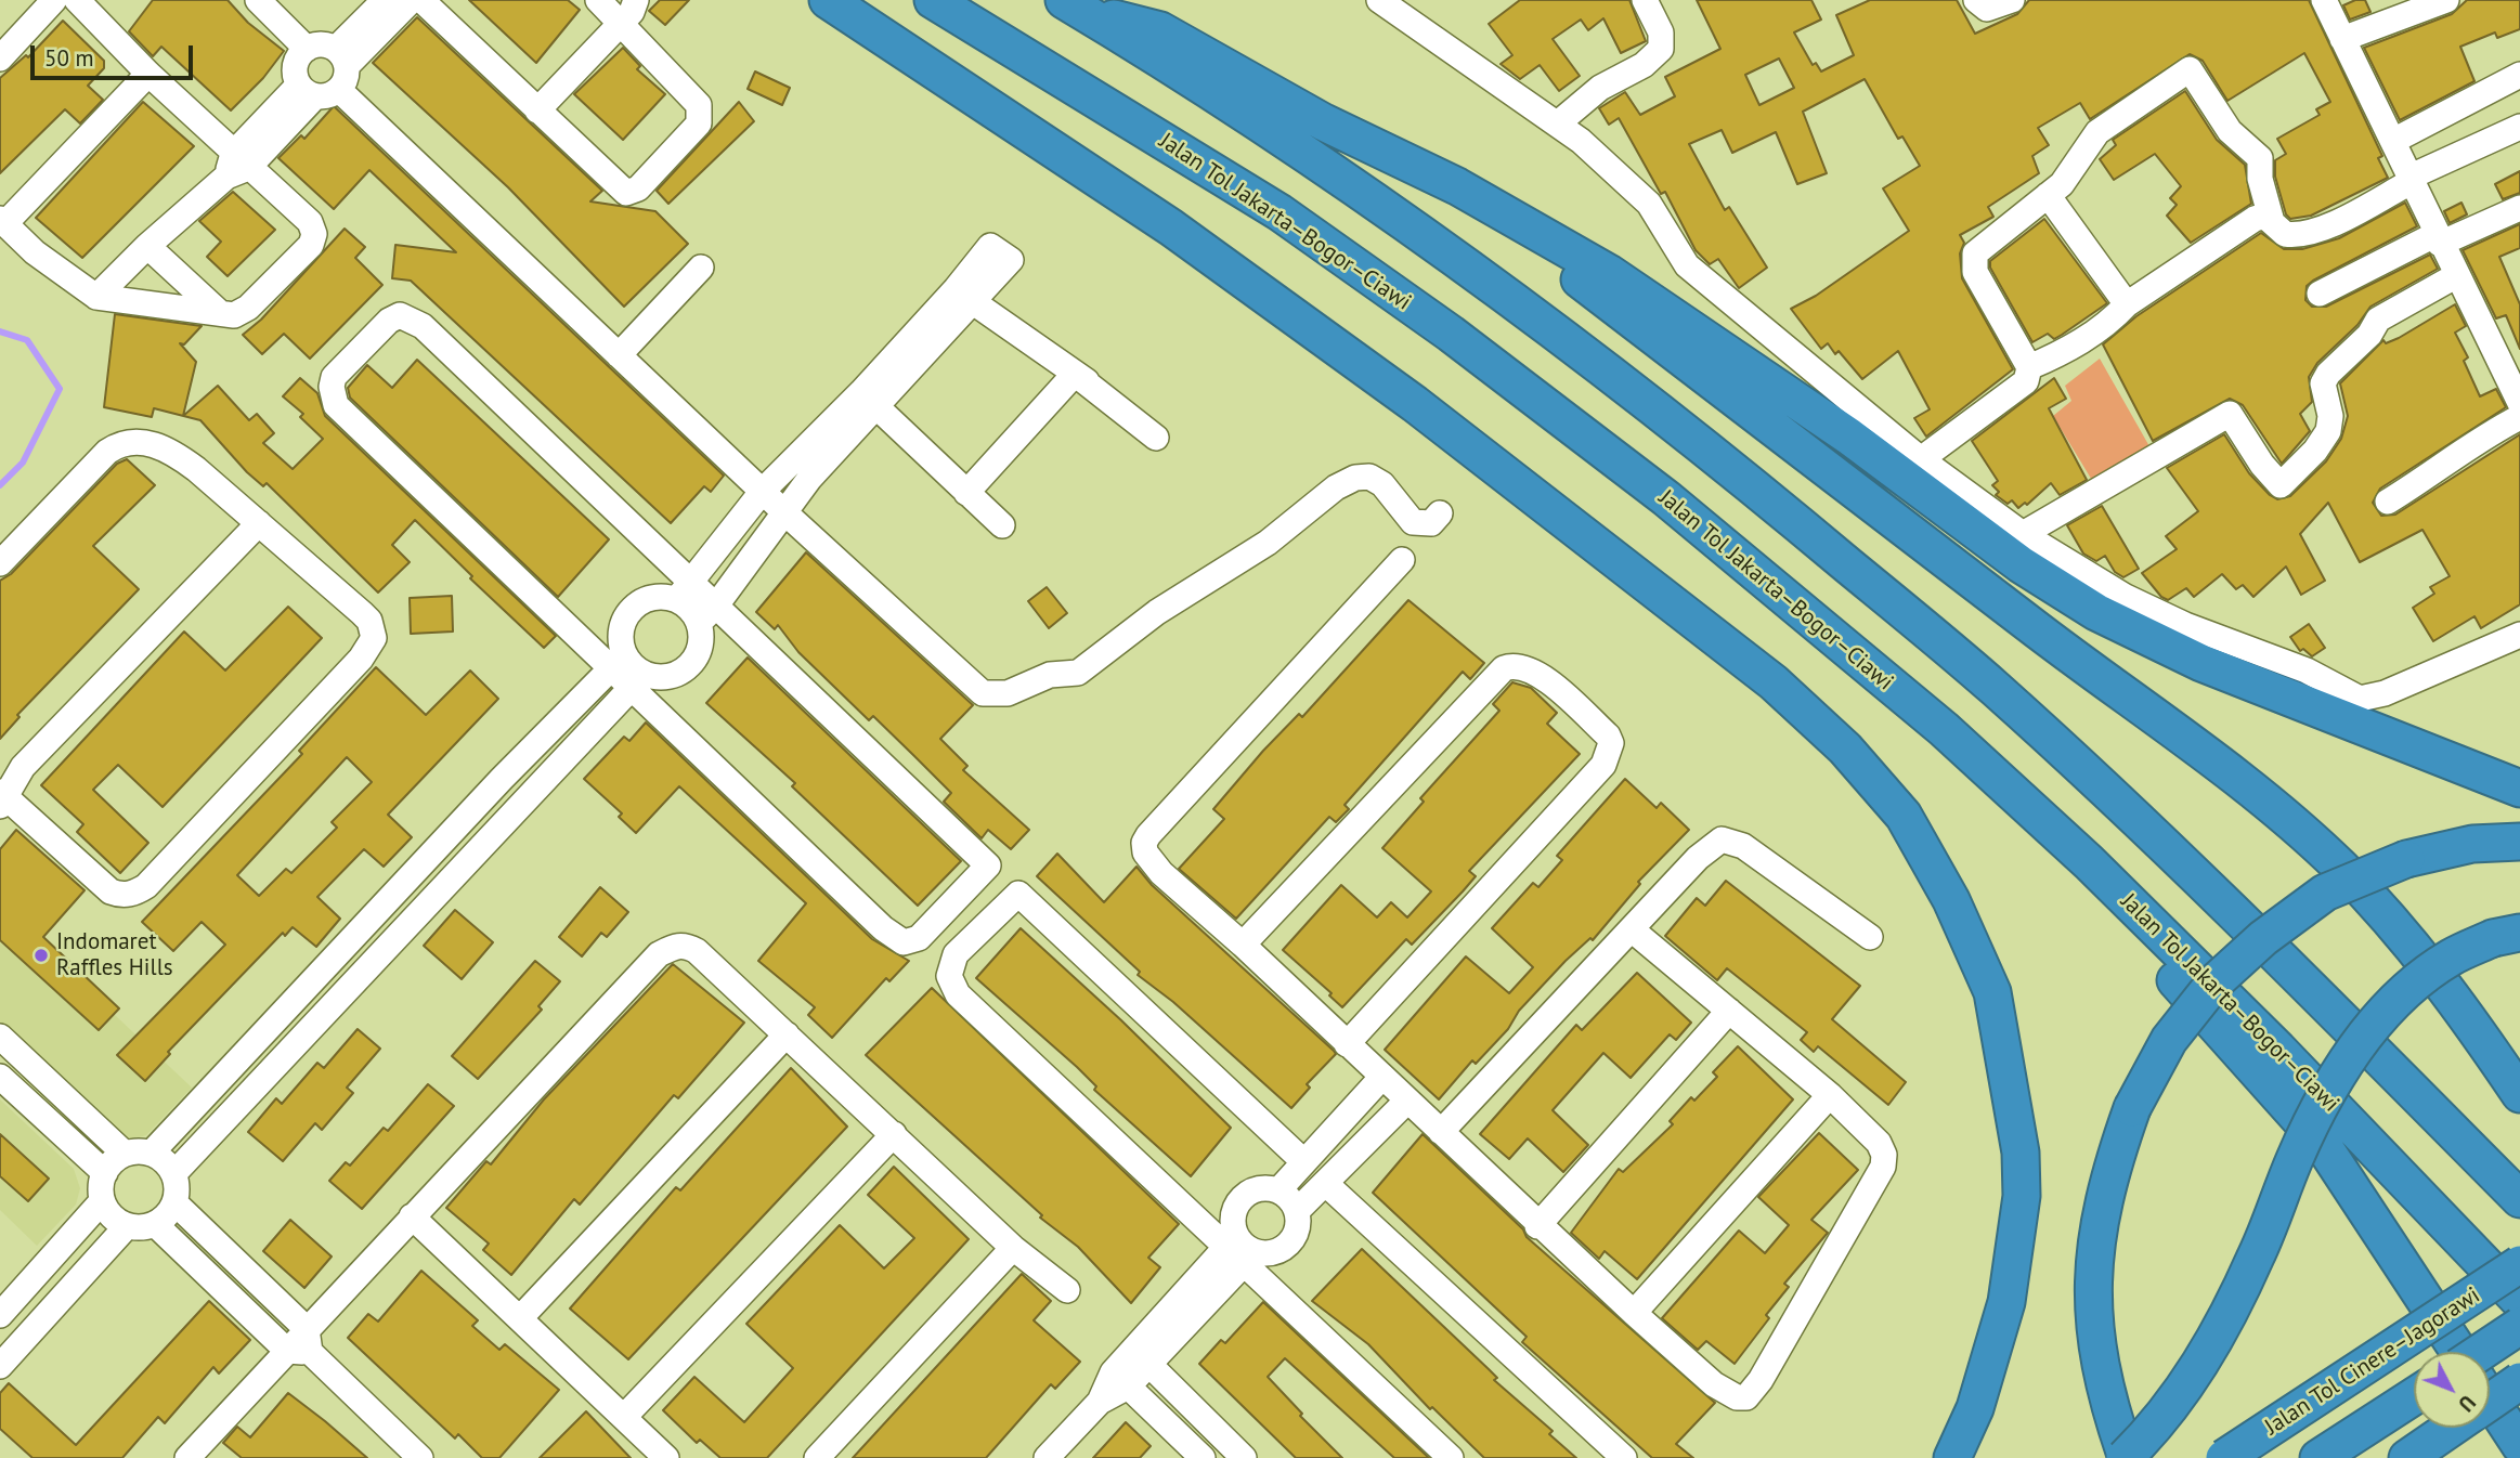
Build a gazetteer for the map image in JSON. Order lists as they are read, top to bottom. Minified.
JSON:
{"streets":{"highway":["Jalan Tol Jakarta–Bogor–Ciawi","Jalan Tol Cinere–Jagorawi"]},"places":["Indomaret Raffles Hills"],"scale_bar":"50 m","north":"bottom right"}
